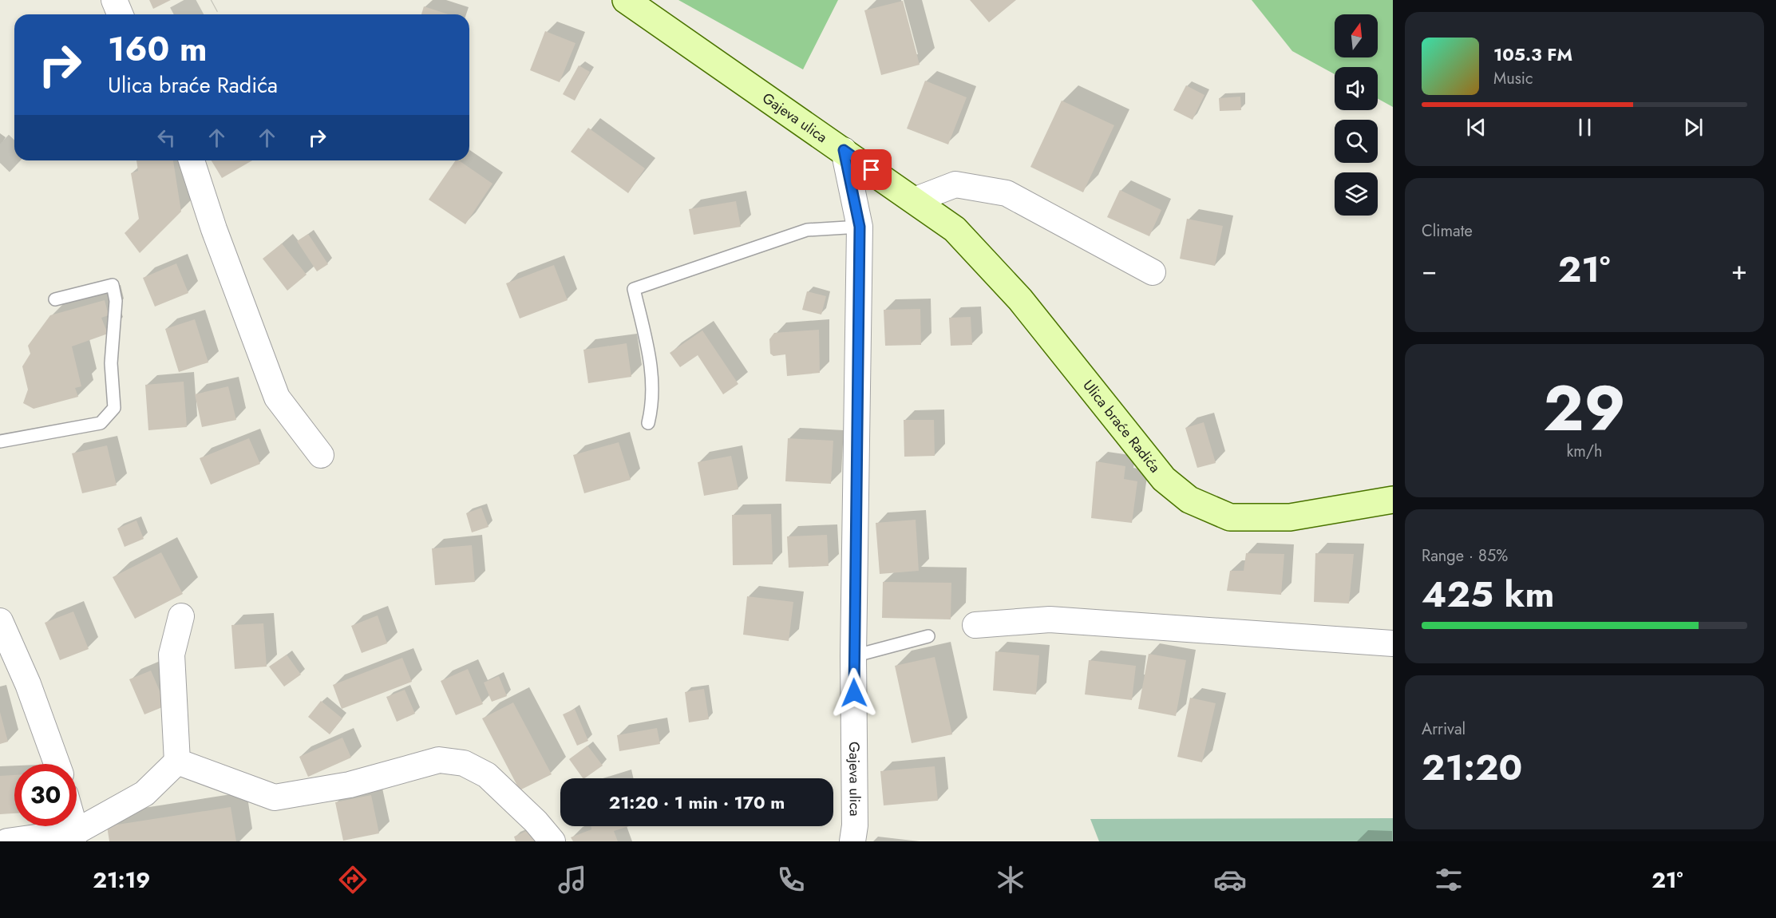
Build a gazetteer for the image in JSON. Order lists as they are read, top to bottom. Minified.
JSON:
{"streets":{"main road":["Gajeva ulica","Ulica braće Radića"]},"crossings":[["Gajeva ulica","Ulica braće Radića"]],"north":"top","page":{"turn":["160 m","Ulica braće Radića"],"song":["105.3 FM","Music"],"tile":["Climate",["29","km/h"],["Range · 85%","425 km"],["Arrival","21:20"]],"heat":["−","21°","+"],"limit":"30","trip":"21:20 · 1 min · 170 m","tabs":["21:19","21°"]}}
